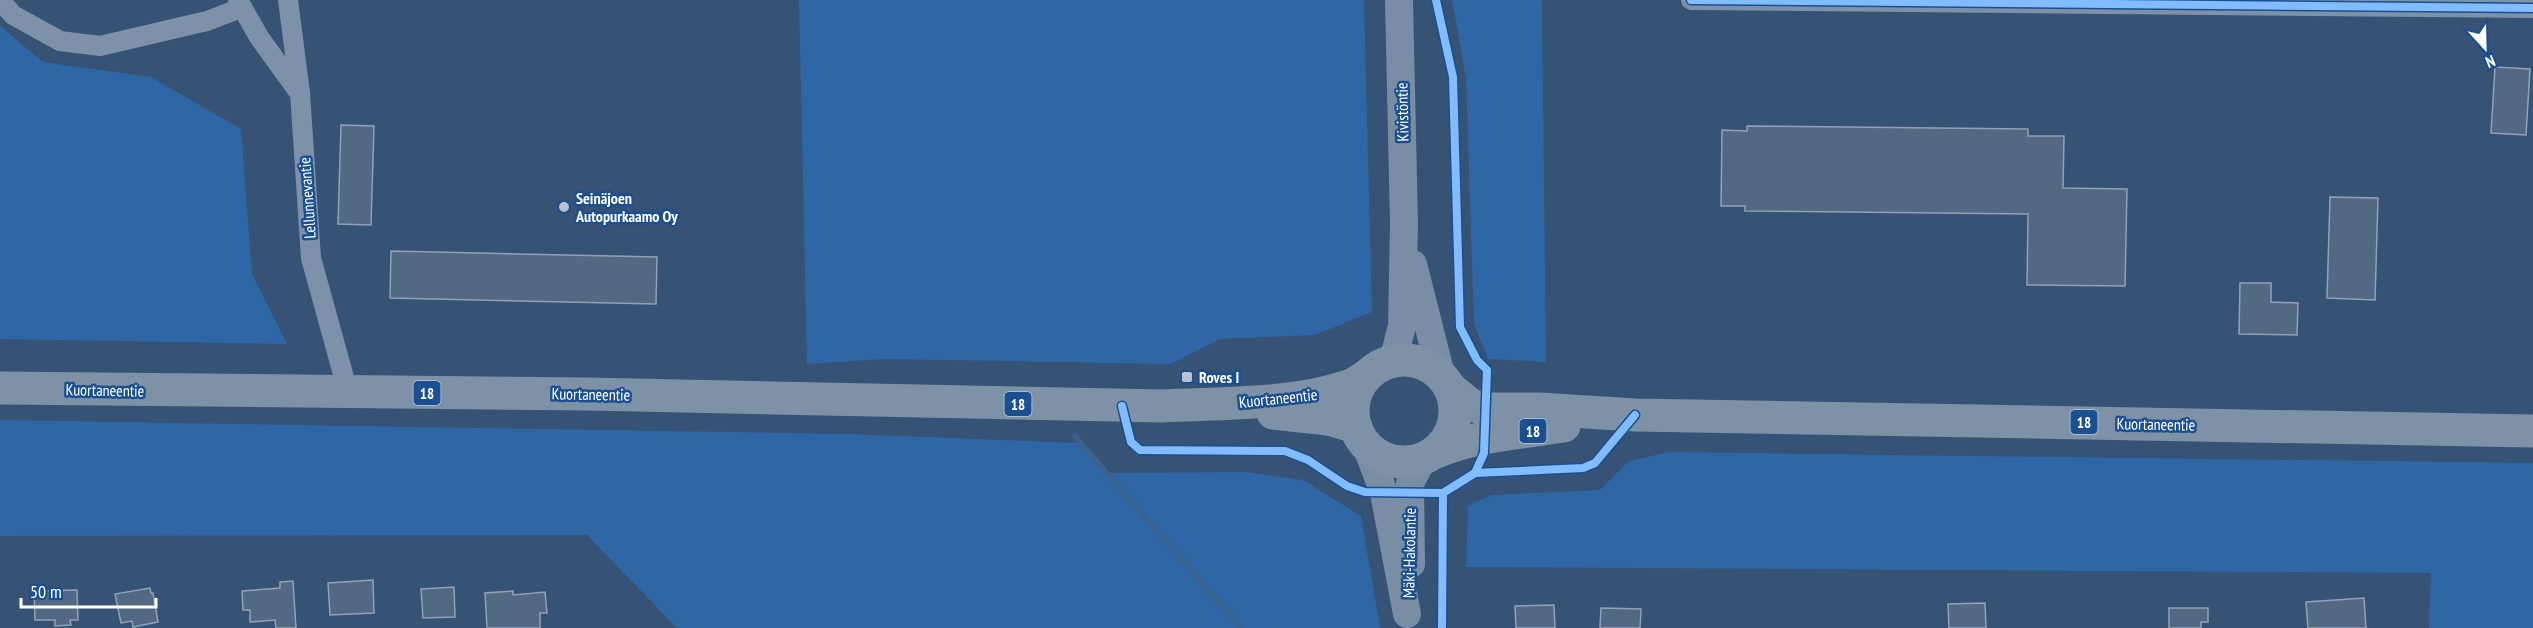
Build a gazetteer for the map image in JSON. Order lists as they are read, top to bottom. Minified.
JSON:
{"streets":{"highway":["Kuortaneentie","18"],"main road":["Kivistöntie","Mäki-Hakolantie"],"street":["Lellunnevantie"]},"crossings":[["Kivistöntie","Kuortaneentie"],["Kivistöntie","18"],["Kivistöntie","Mäki-Hakolantie"],["Lellunnevantie","Kuortaneentie"],["Kuortaneentie","18"],["Kuortaneentie","Mäki-Hakolantie"],["18","Mäki-Hakolantie"]],"places":{"other":["Seinäjoen Autopurkaamo Oy"],"transit":["Roves I"]},"scale_bar":"50 m","north":"bottom"}
